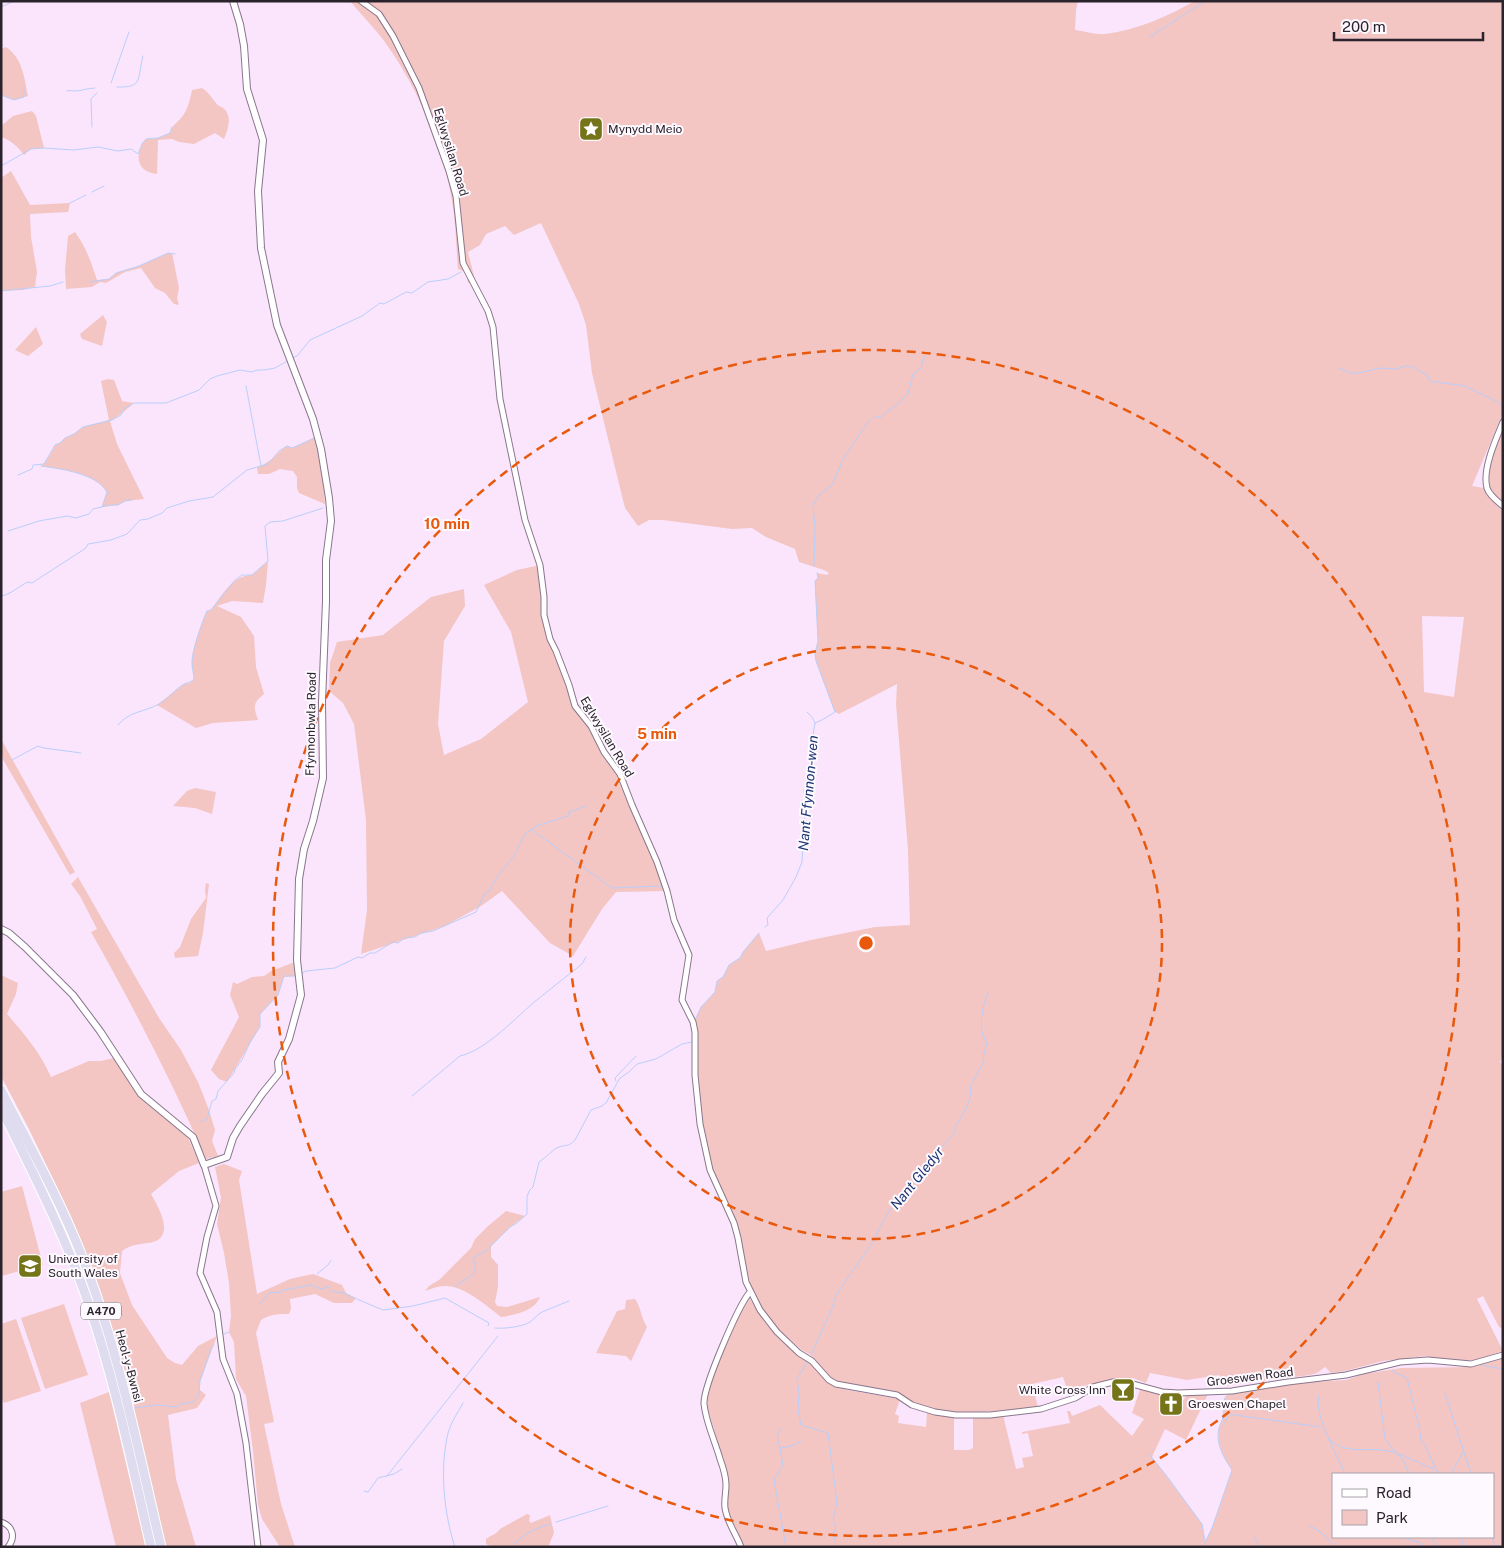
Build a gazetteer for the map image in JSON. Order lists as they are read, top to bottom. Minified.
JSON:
{"streets":{"highway":["A470","Heol-y-Bwnsi"],"street":["Eglwysilan Road","Ffynnonbwla Road","Groeswen Road"]},"crossings":[["Eglwysilan Road","Groeswen Road"]],"water":["Nant Ffynnon-wen","Nant Gledyr"],"places":{"place":["Mynydd Meio"],"school or university":["University of South Wales"],"bar":["White Cross Inn"],"church":["Groeswen Chapel"]},"legend":["Road","Park"],"scale_bar":"200 m","rings":["10 min","5 min"]}
